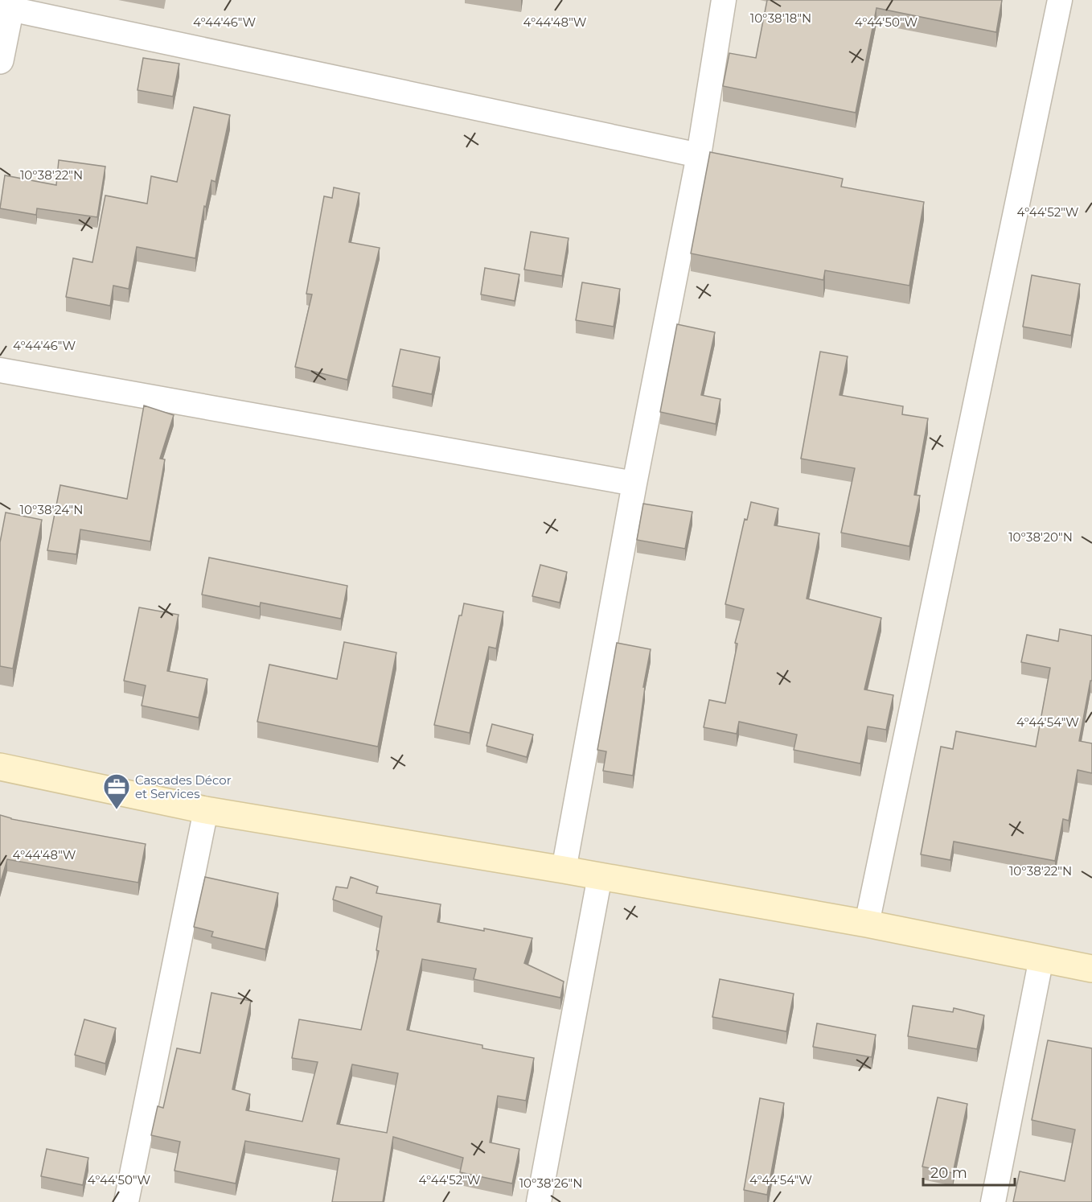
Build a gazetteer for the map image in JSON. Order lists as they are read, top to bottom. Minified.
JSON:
{"places":{"office":["Cascades Décor et Services"]},"scale_bar":"20 m","coordinates":["10°38'18\"N","4°44'46\"W","4°44'48\"W","4°44'50\"W","10°38'22\"N","4°44'52\"W","10°38'24\"N","10°38'20\"N","4°44'54\"W","10°38'26\"N"]}
